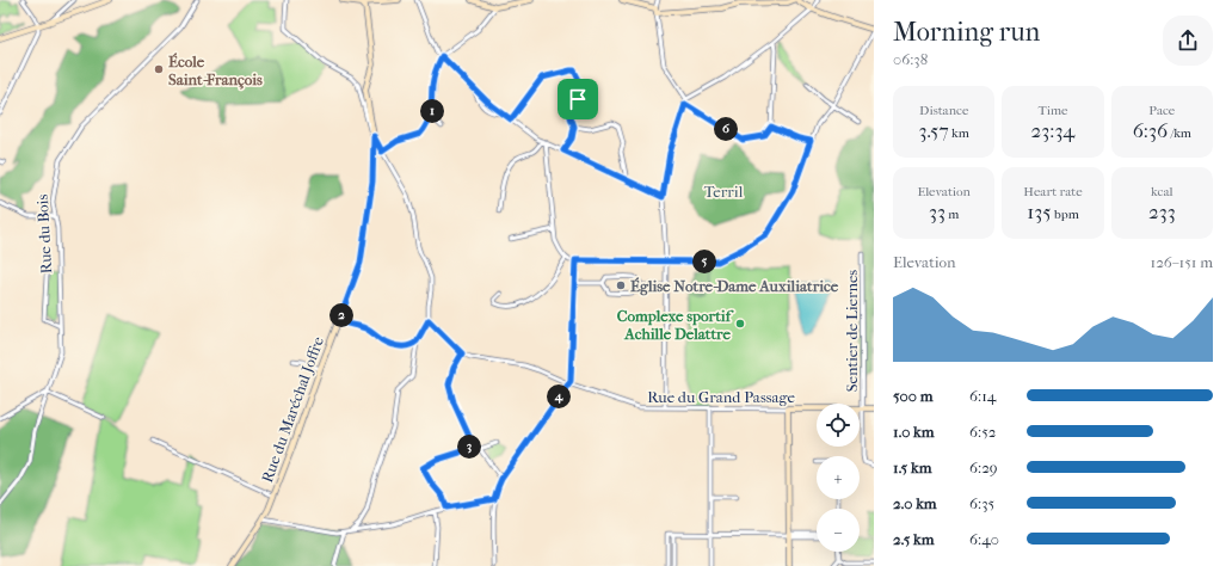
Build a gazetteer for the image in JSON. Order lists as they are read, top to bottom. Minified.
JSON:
{"streets":{"street":["Rue du Bois","Sentier de Liernes","Rue du Grand Passage","Rue du Maréchal Joffre"]},"crossings":[["Sentier de Liernes","Rue du Grand Passage"]],"parks":["Terril"],"places":["École Saint-François","Église Notre-Dame Auxiliatrice","Complexe sportif Achille Delattre"],"page":{"heading":["Morning run","06:38"],"stats":[["Distance","3.57 km"],["Time","23:34"],["Pace","6:36 /km"],["Elevation","33 m"],["Heart rate","135 bpm"],["kcal","233"]],"pins":["1","6","5","2","4","3"],"chart":["Elevation","126–151 m"],"list":[{"name":"500 m","note":"6:14"},{"name":"1.0 km","note":"6:52"},{"name":"1.5 km","note":"6:29"},{"name":"2.0 km","note":"6:35"},{"name":"2.5 km","note":"6:40"}],"map_buttons":["+","−"]}}
